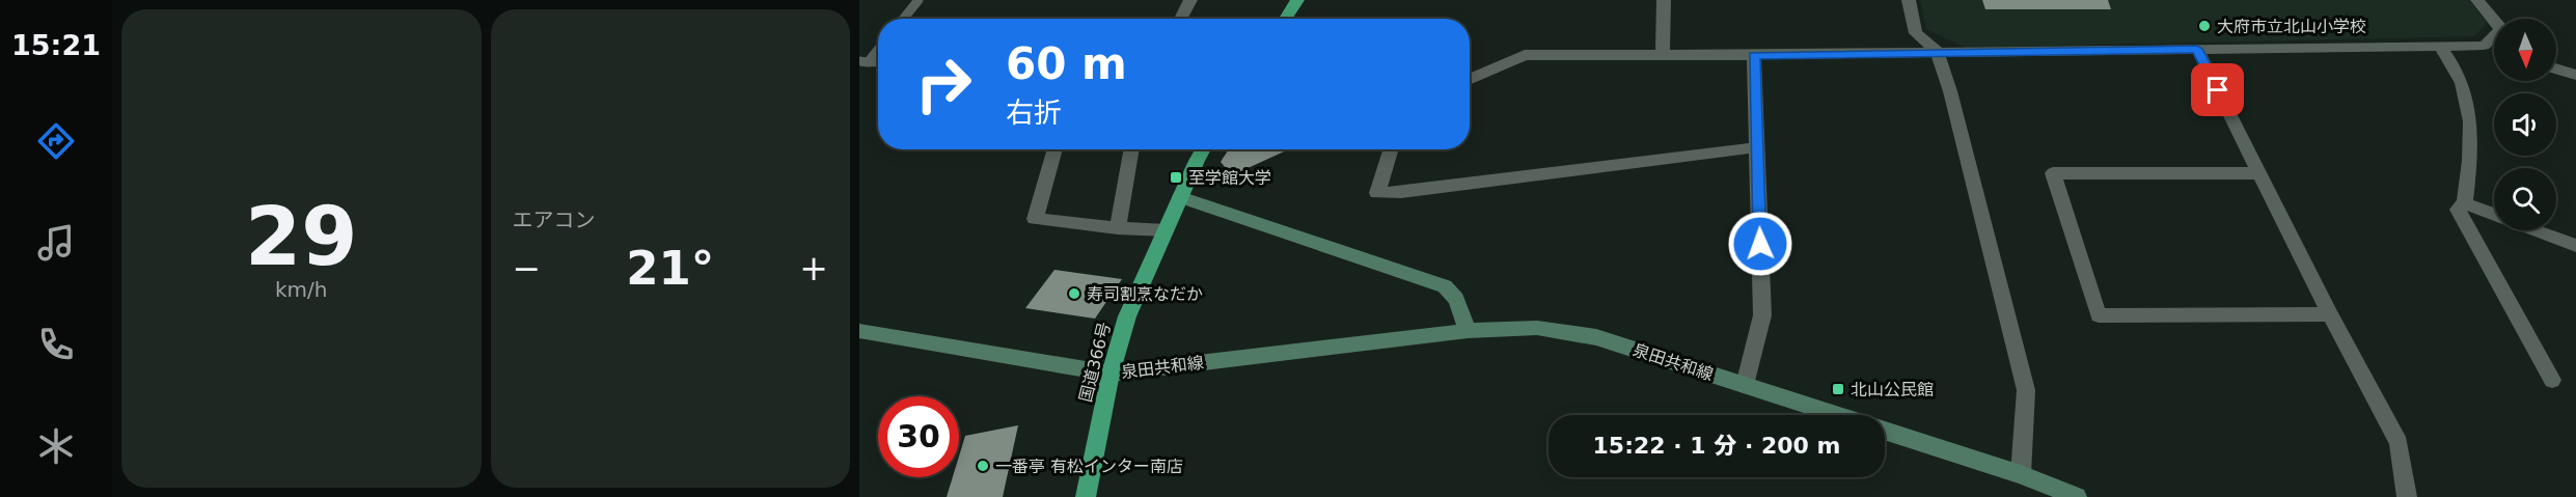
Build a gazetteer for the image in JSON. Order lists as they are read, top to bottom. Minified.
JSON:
{"streets":{"highway":["国道366号"],"main road":["泉田共和線"]},"crossings":[["国道366号","泉田共和線"]],"places":{"other":["大府市立北山小学校","寿司割烹なだか","一番亭 有松インター南店"],"transit":["至学館大学","北山公民館"]},"north":"bottom","page":{"tabs":"15:21","tile":[["29","km/h"],"エアコン"],"turn":["60 m","右折"],"heat":["−","21°","+"],"limit":"30","trip":"15:22 · 1 分 · 200 m"}}
